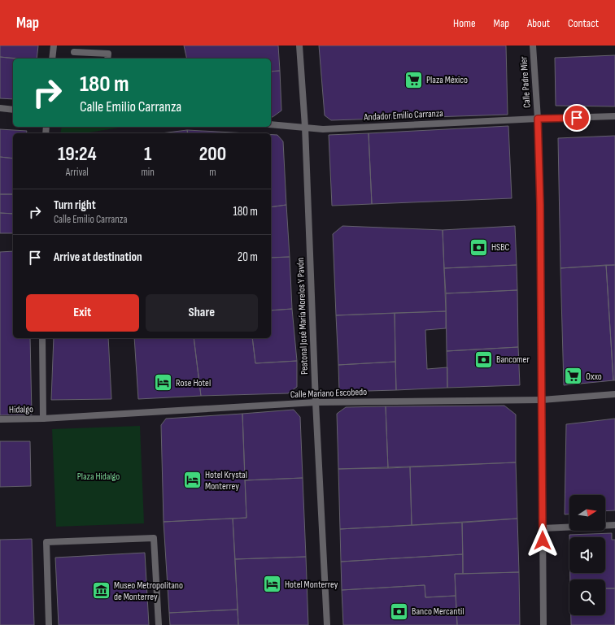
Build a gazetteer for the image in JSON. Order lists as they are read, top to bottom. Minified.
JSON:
{"streets":{"street":["Calle Padre Mier","Andador Emilio Carranza","Peatonal José María Morelos Y Pavón","Calle Mariano Escobedo","Hidalgo"]},"crossings":[["Calle Padre Mier","Andador Emilio Carranza"],["Calle Padre Mier","Calle Mariano Escobedo"],["Andador Emilio Carranza","Peatonal José María Morelos Y Pavón"],["Peatonal José María Morelos Y Pavón","Calle Mariano Escobedo"],["Calle Mariano Escobedo","Hidalgo"]],"parks":["Plaza Hidalgo"],"places":{"supermarket":["Plaza México","Oxxo"],"bank":["HSBC","Bancomer","Banco Mercantil"],"hotel":["Rose Hotel","Hotel Krystal Monterrey","Hotel Monterrey"],"museum":["Museo Metropolitano de Monterrey"]},"north":"right","page":{"header":"Map","nav":["Home","Map","About","Contact"],"turn":["180 m","Calle Emilio Carranza"],"eta":["19:24","Arrival","1","min","200","m"],"list":[{"name":"Turn right","note":"Calle Emilio Carranza","value":"180 m"},{"name":"Arrive at destination","value":"20 m"}],"buttons":["Exit","Share"]}}
